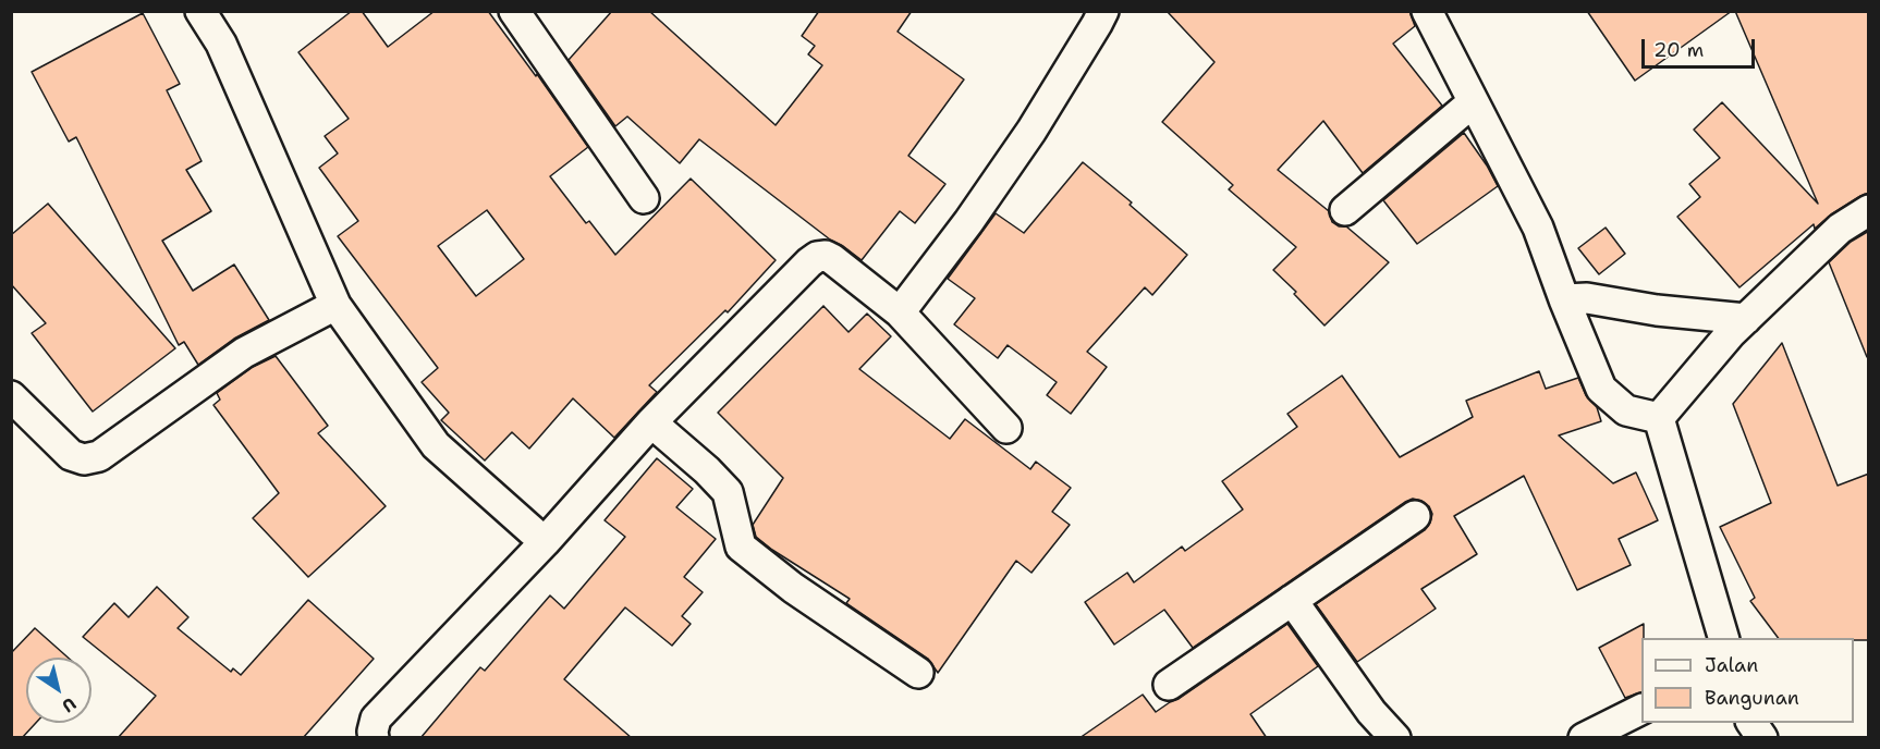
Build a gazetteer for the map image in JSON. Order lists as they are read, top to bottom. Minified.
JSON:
{"legend":["Jalan","Bangunan"],"scale_bar":"20 m","north":"bottom right"}
